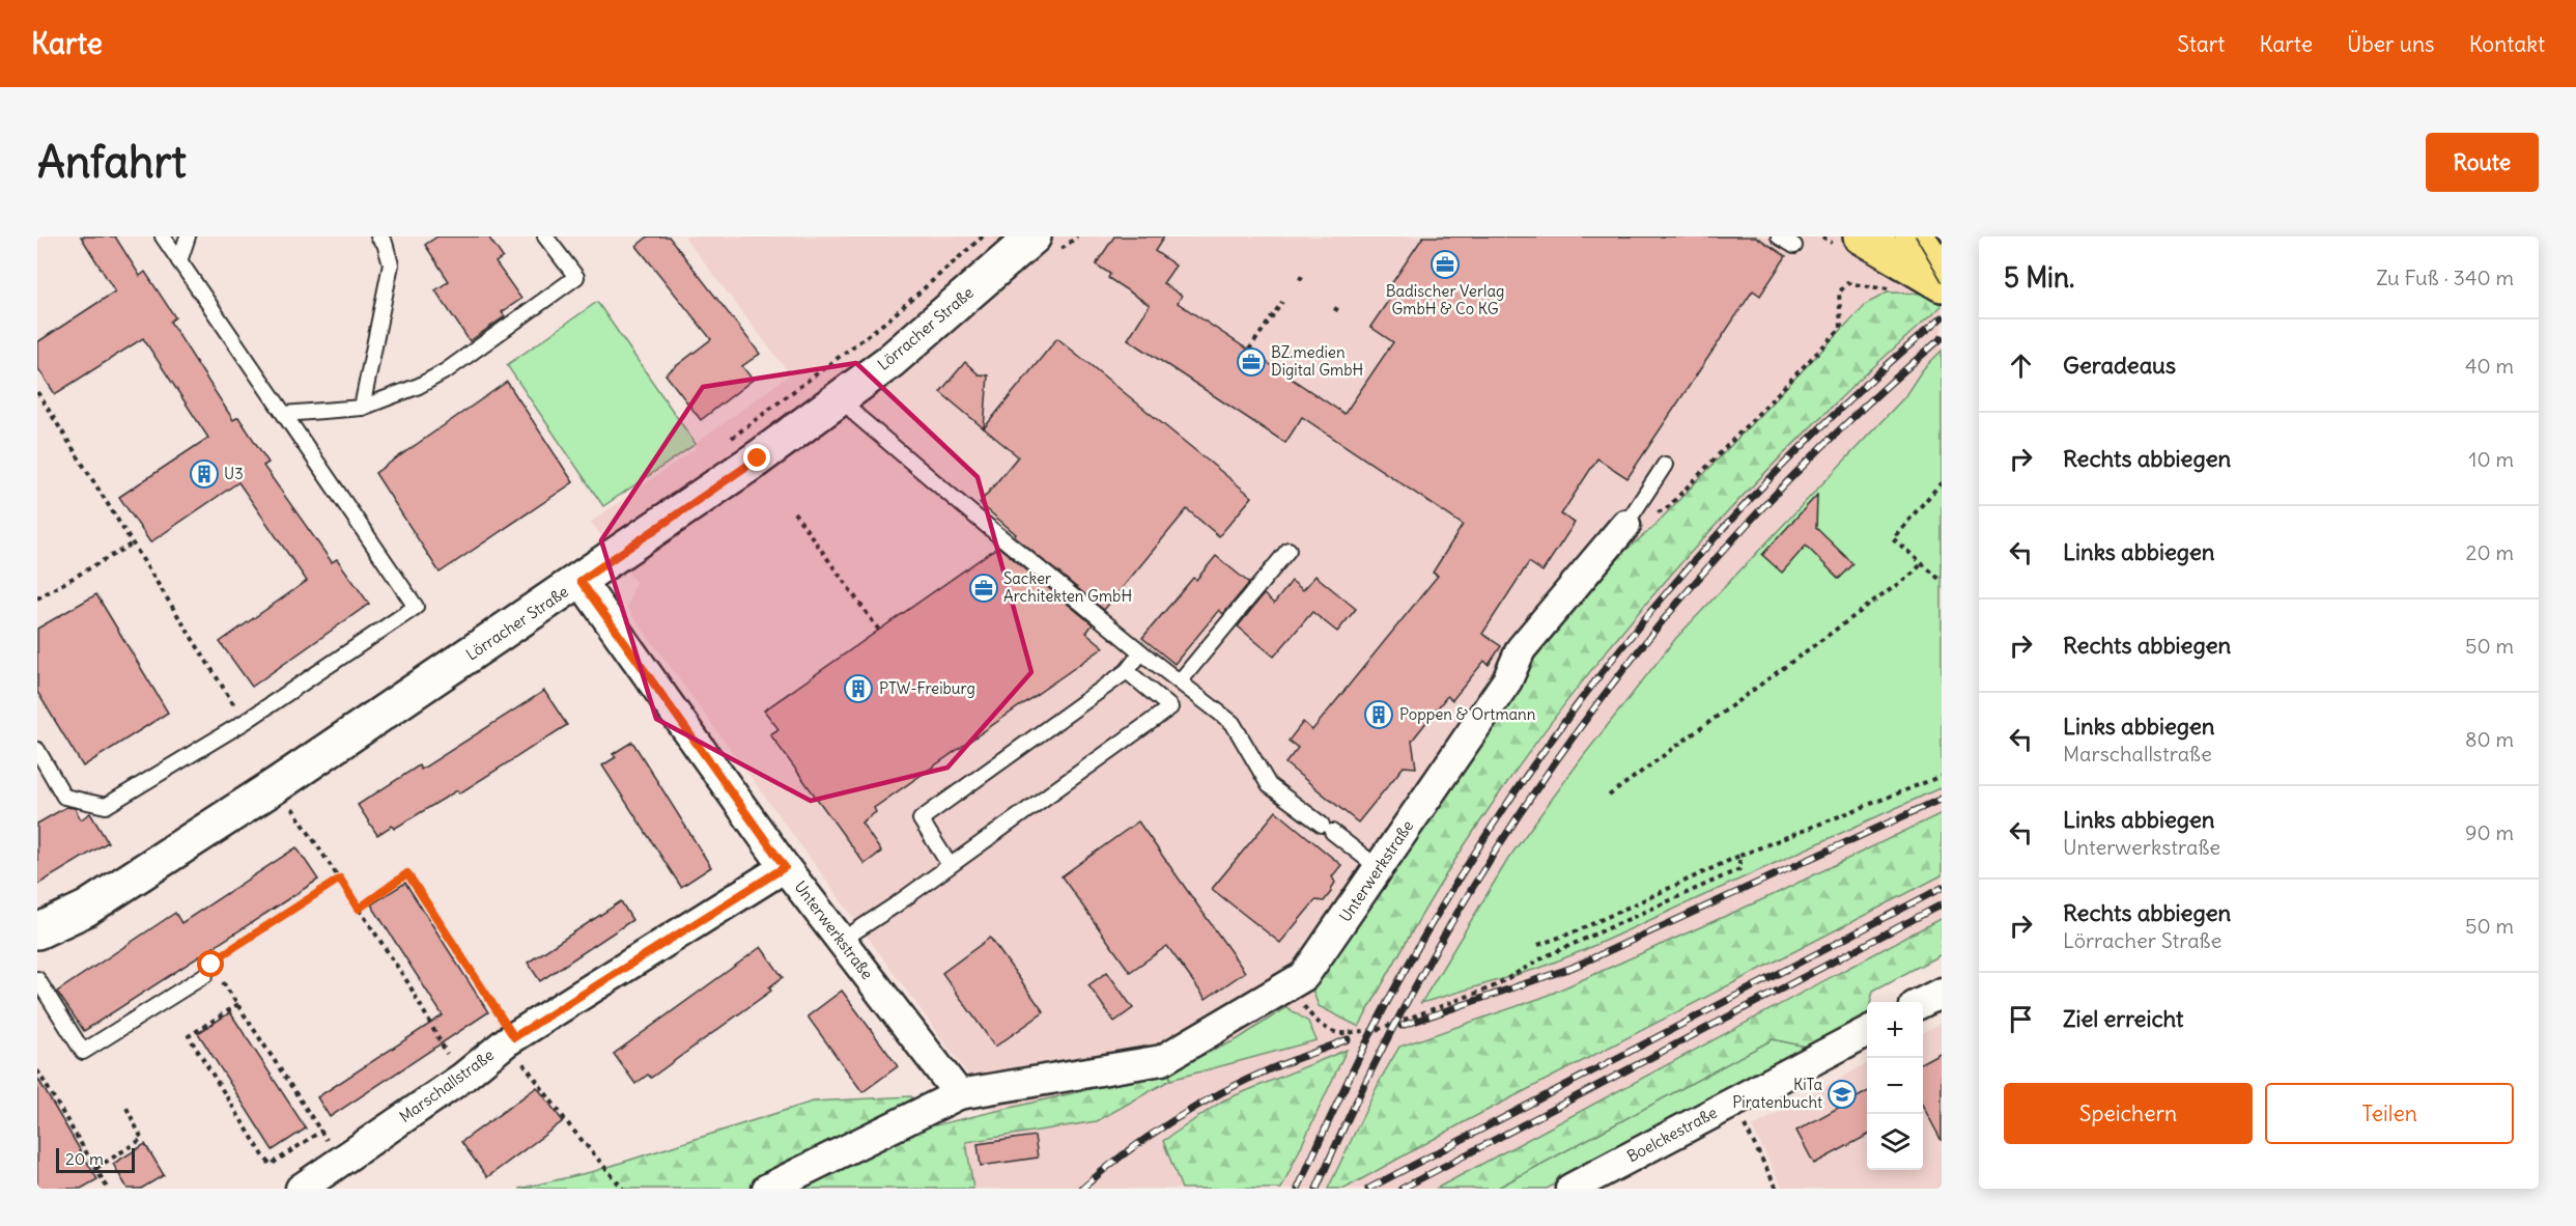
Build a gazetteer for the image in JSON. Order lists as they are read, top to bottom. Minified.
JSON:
{"streets":{"street":["Lörracher Straße","Unterwerkstraße","Marschallstraße","Boelckestraße"]},"crossings":[["Lörracher Straße","Unterwerkstraße"],["Unterwerkstraße","Marschallstraße"]],"places":{"office":["Badischer Verlag GmbH & Co KG","BZ.medien Digital GmbH","Sacker Architekten GmbH"],"building":["U3","PTW-Freiburg","Poppen & Ortmann"],"school or university":["KiTa Piratenbucht"]},"scale_bar":"20 m","page":{"header":"Karte","nav":["Start","Karte","Über uns","Kontakt"],"buttons":["Route",["Speichern","Teilen"]],"title":"Anfahrt","heading":["5 Min.","Zu Fuß · 340 m"],"list":[["Geradeaus","40 m"],["Rechts abbiegen","10 m"],["Links abbiegen","20 m"],["Rechts abbiegen","50 m"],["Links abbiegen","Marschallstraße","80 m"],["Links abbiegen","Unterwerkstraße","90 m"],["Rechts abbiegen","Lörracher Straße","50 m"],"Ziel erreicht"],"map_buttons":["+","−"],"scale":"20 m"}}
